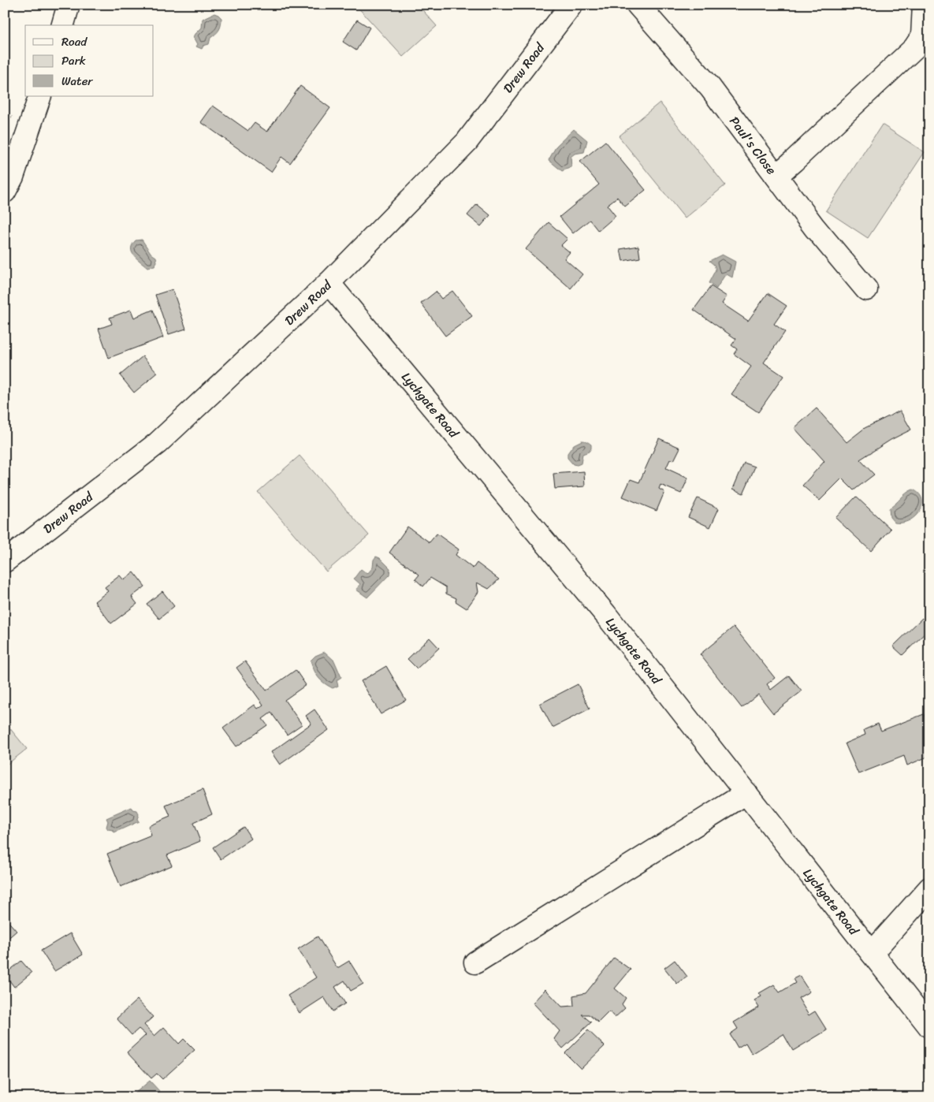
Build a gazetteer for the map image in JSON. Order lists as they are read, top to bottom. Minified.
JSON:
{"streets":{"main road":["Drew Road","Paul's Close","Lychgate Road"]},"crossings":[["Drew Road","Lychgate Road"]],"legend":["Road","Park","Water"]}
